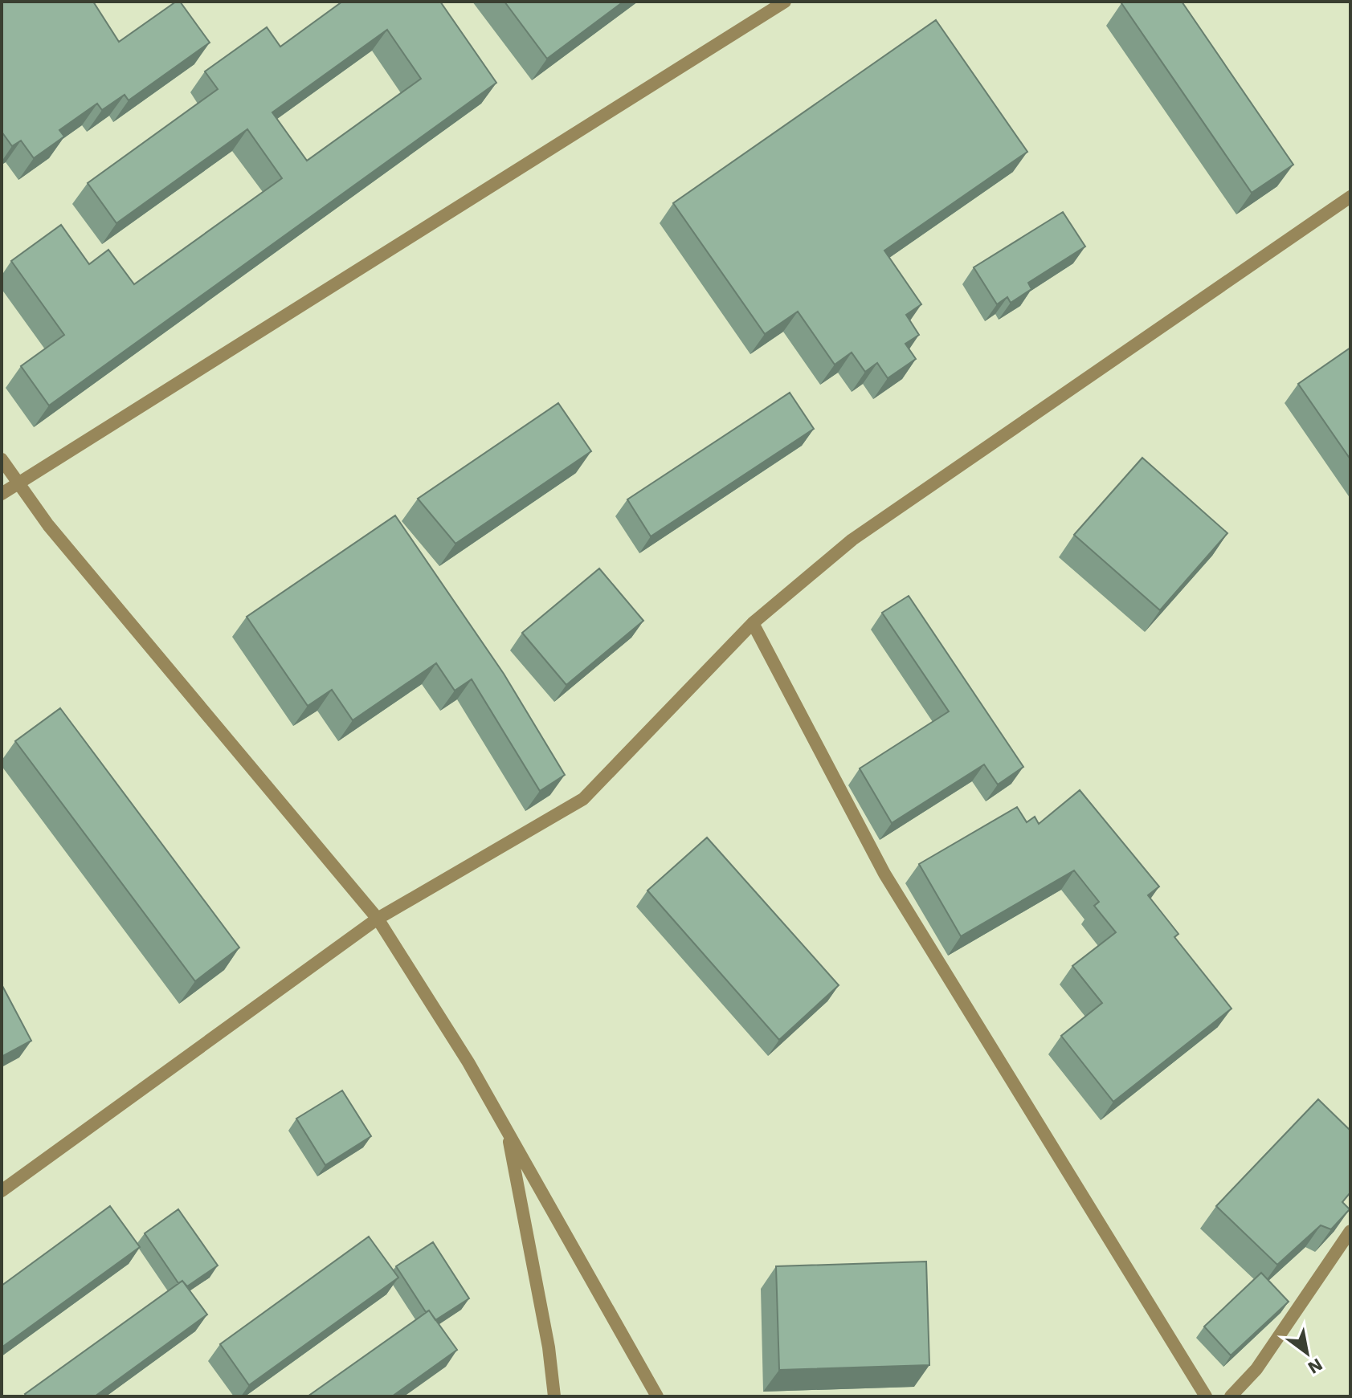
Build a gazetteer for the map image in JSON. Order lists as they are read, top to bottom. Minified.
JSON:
{"north":"bottom right"}
